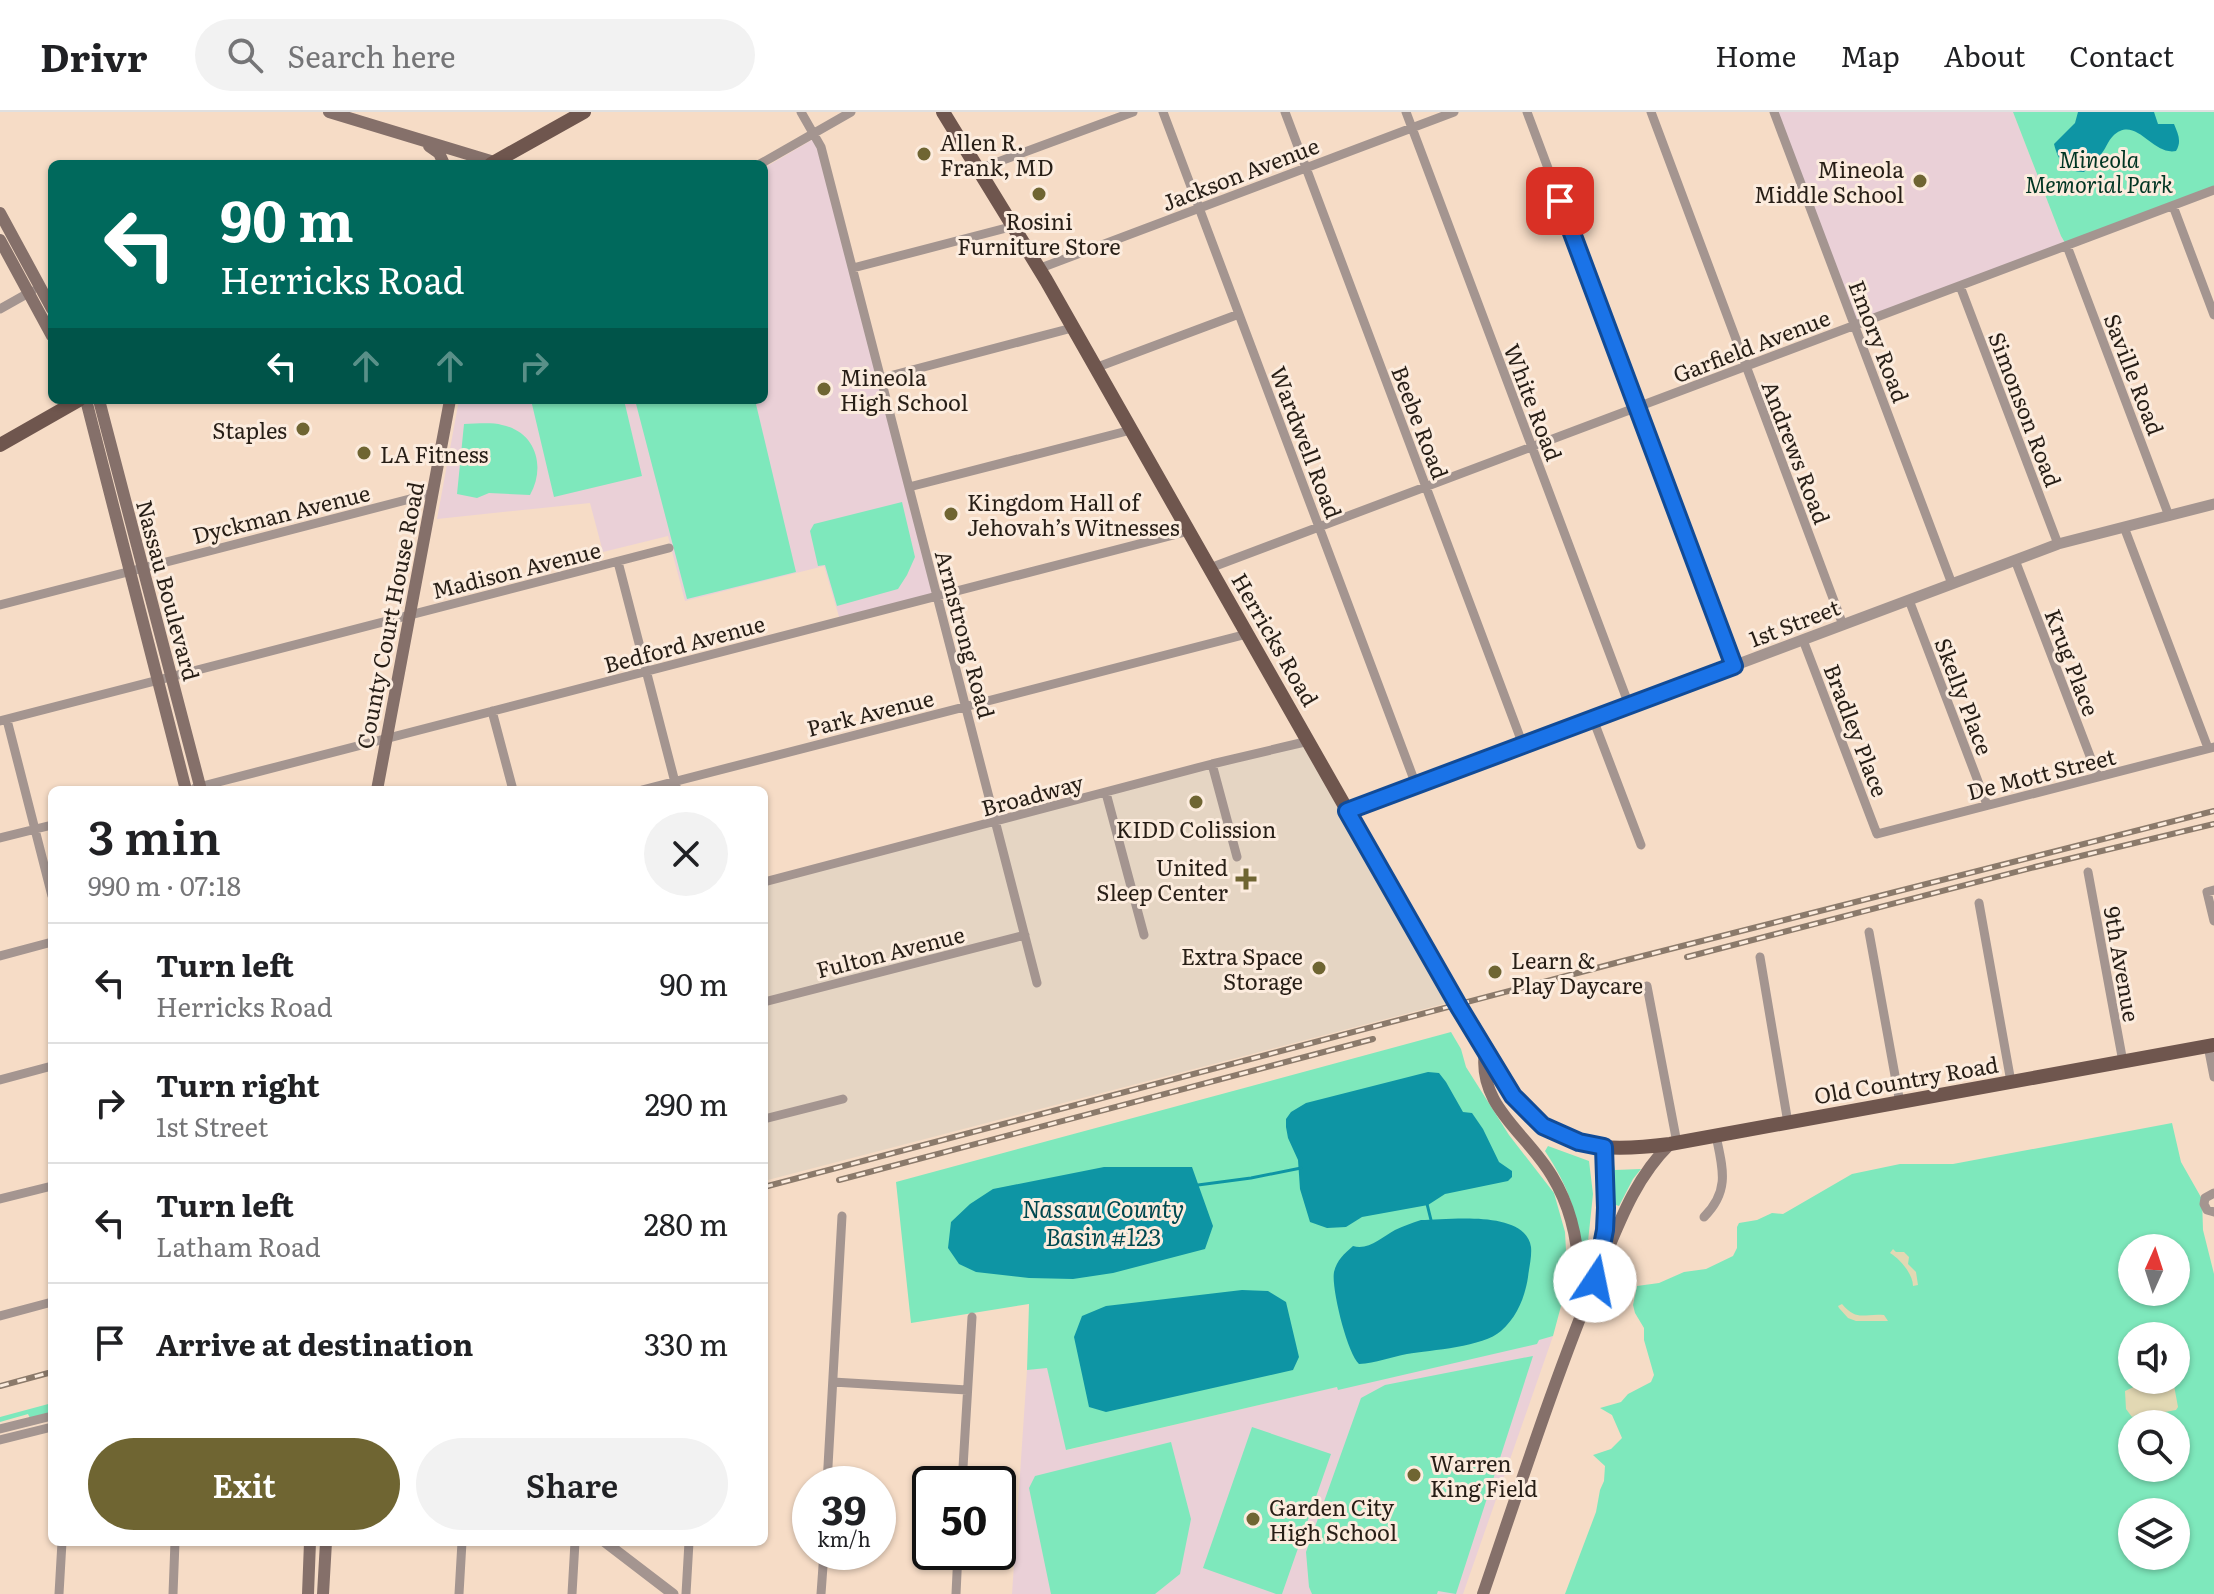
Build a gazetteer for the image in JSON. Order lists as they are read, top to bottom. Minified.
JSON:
{"streets":{"main road":["Nassau Boulevard","County Court House Road","Herricks Road","Old Country Road"],"street":["Jackson Avenue","Emory Road","Garfield Avenue","Saville Road","White Road","Simonson Road","Beebe Road","Wardwell Road","Andrews Road","Dyckman Avenue","Madison Avenue","1st Street","Armstrong Road","Bedford Avenue","Krug Place","Skelly Place","Park Avenue","Bradley Place","De Mott Street","Broadway","Fulton Avenue","9th Avenue"]},"crossings":[["Jackson Avenue","White Road"],["Jackson Avenue","Beebe Road"],["Jackson Avenue","Wardwell Road"],["Jackson Avenue","Herricks Road"],["Emory Road","Garfield Avenue"],["Emory Road","1st Street"],["Garfield Avenue","Saville Road"],["Garfield Avenue","White Road"],["Garfield Avenue","Simonson Road"],["Garfield Avenue","Beebe Road"],["Garfield Avenue","Wardwell Road"],["Garfield Avenue","Andrews Road"],["Garfield Avenue","Herricks Road"],["Saville Road","1st Street"],["White Road","1st Street"],["Simonson Road","1st Street"],["Beebe Road","1st Street"],["Wardwell Road","1st Street"],["Andrews Road","1st Street"],["Dyckman Avenue","Nassau Boulevard"],["Dyckman Avenue","County Court House Road"],["Madison Avenue","Nassau Boulevard"],["Madison Avenue","County Court House Road"],["County Court House Road","Bedford Avenue"],["1st Street","Herricks Road"],["1st Street","Krug Place"],["1st Street","Skelly Place"],["1st Street","Bradley Place"],["Armstrong Road","Bedford Avenue"],["Armstrong Road","Park Avenue"],["Armstrong Road","Broadway"],["Armstrong Road","Fulton Avenue"],["Herricks Road","Bedford Avenue"],["Herricks Road","Park Avenue"],["Herricks Road","Broadway"],["Herricks Road","Old Country Road"],["Krug Place","De Mott Street"],["Skelly Place","De Mott Street"],["Bradley Place","De Mott Street"],["9th Avenue","Old Country Road"]],"water":["Nassau County Basin #123"],"parks":["Mineola Memorial Park"],"places":{"other":["Allen R. Frank, MD","Mineola Middle School","Rosini Furniture Store","Mineola High School","Staples","LA Fitness","Kingdom Hall of Jehovah’s Witnesses","KIDD Colission","Extra Space Storage","Learn & Play Daycare","Warren King Field","Garden City High School"],"health":["United Sleep Center"]},"north":"top","page":{"header":"Drivr","search":"Search here","nav":["Home","Map","About","Contact"],"turn":["90 m","Herricks Road"],"heading":["3 min","990 m · 07:18"],"list":[{"name":"Turn left","note":"Herricks Road","value":"90 m"},{"name":"Turn right","note":"1st Street","value":"290 m"},{"name":"Turn left","note":"Latham Road","value":"280 m"},{"name":"Arrive at destination","value":"330 m"}],"buttons":["Exit","Share"],"speed":"39 km/h","limit":"50"}}
